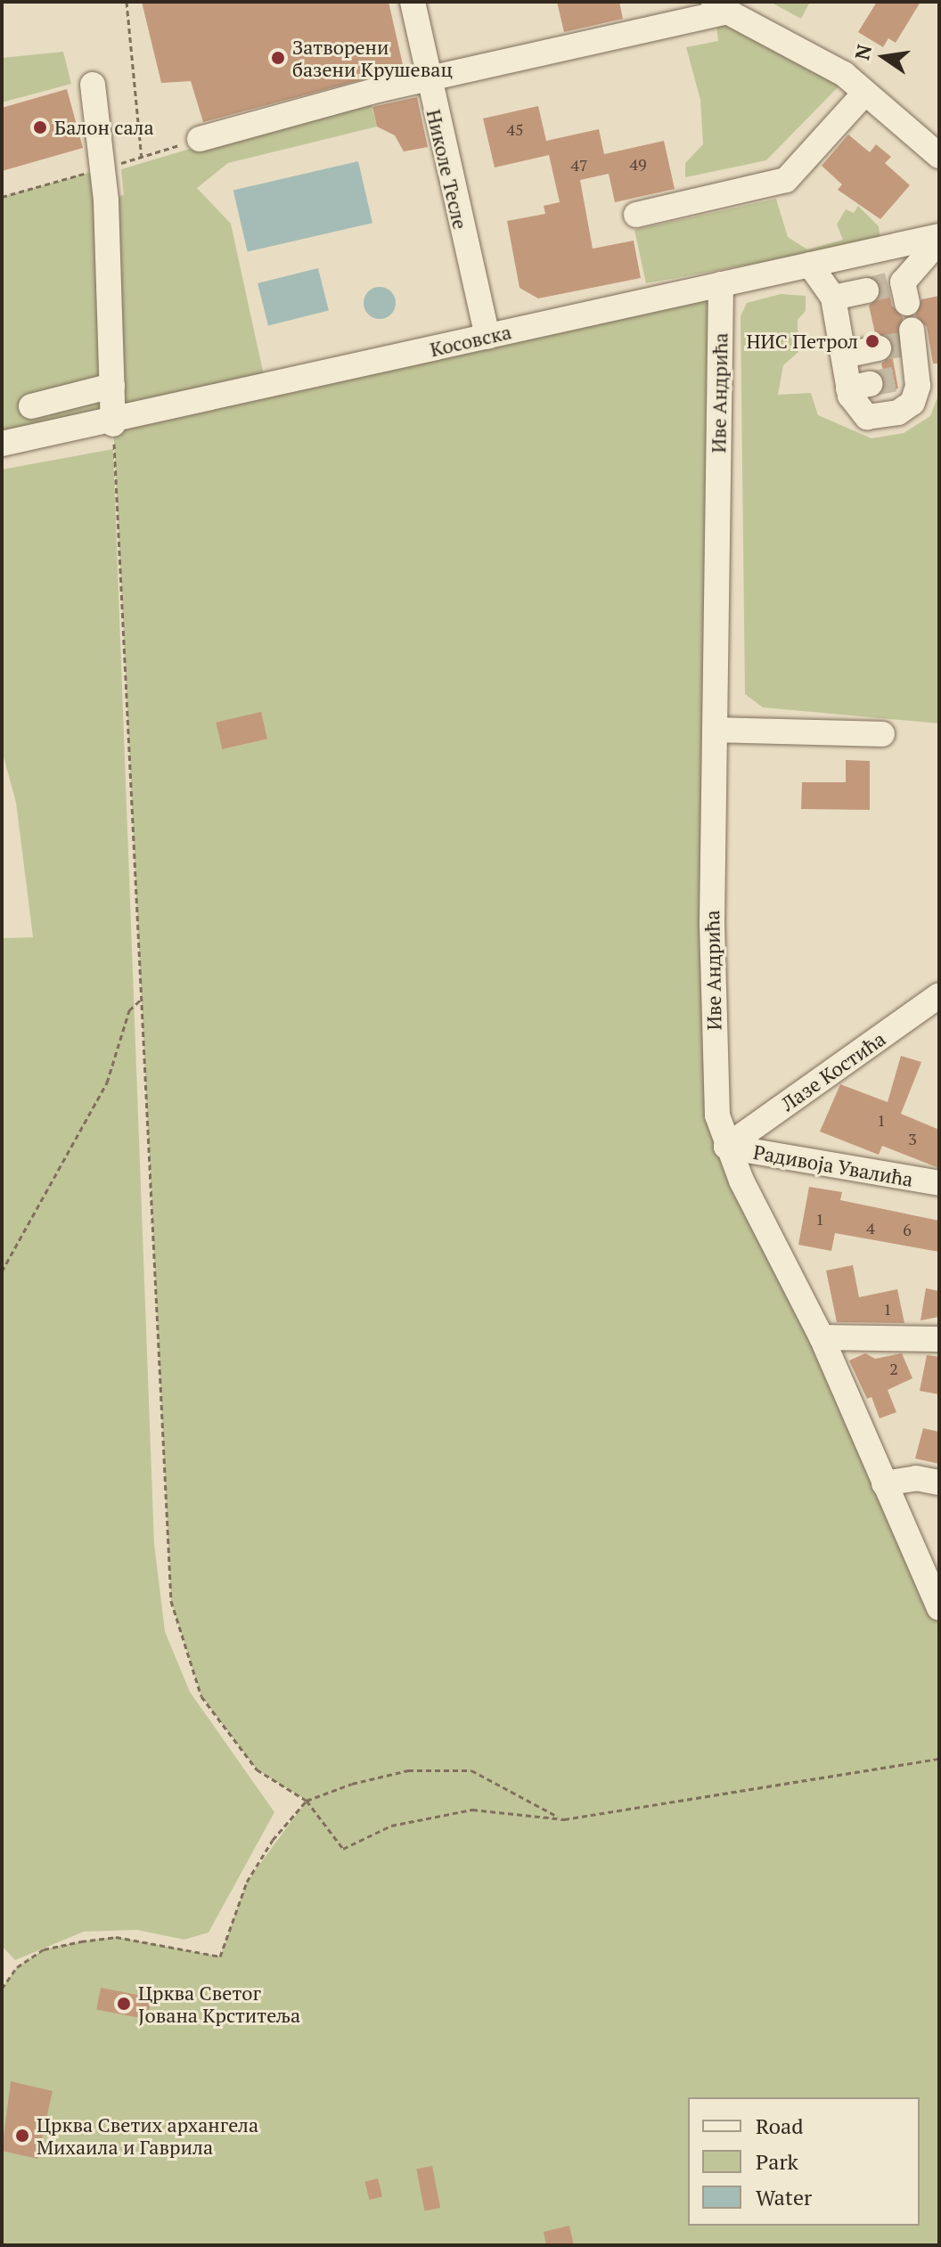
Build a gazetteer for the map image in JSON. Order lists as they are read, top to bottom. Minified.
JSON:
{"streets":{"street":["Николе Тесле","Косовска","Иве Андрића","Лазе Костића","Радивоја Увалића"]},"crossings":[["Николе Тесле","Косовска"],["Косовска","Иве Андрића"],["Иве Андрића","Лазе Костића"],["Иве Андрића","Радивоја Увалића"],["Лазе Костића","Радивоја Увалића"]],"places":["Затворени базени Крушевац","Балон сала","НИС Петрол","Црква Светог Јована Крститеља","Црква Светих архангела Михаила и Гаврила"],"house_numbers":["45","49","47","1","3","1","4","6","1","2"],"legend":["Road","Park","Water"],"north":"left"}
